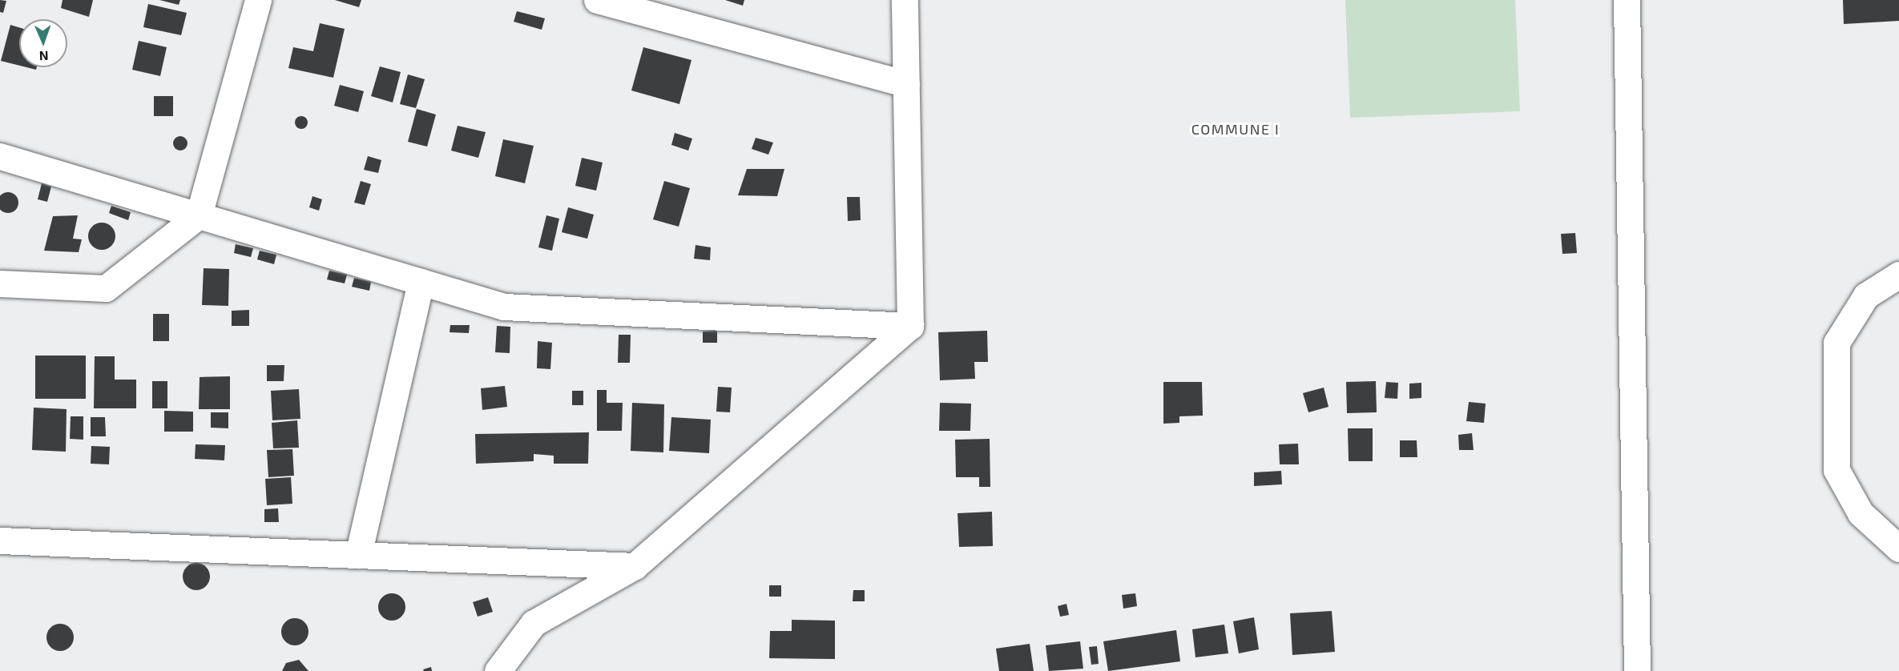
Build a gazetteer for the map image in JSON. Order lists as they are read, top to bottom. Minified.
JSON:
{"districts":["COMMUNE I"],"north":"bottom"}
